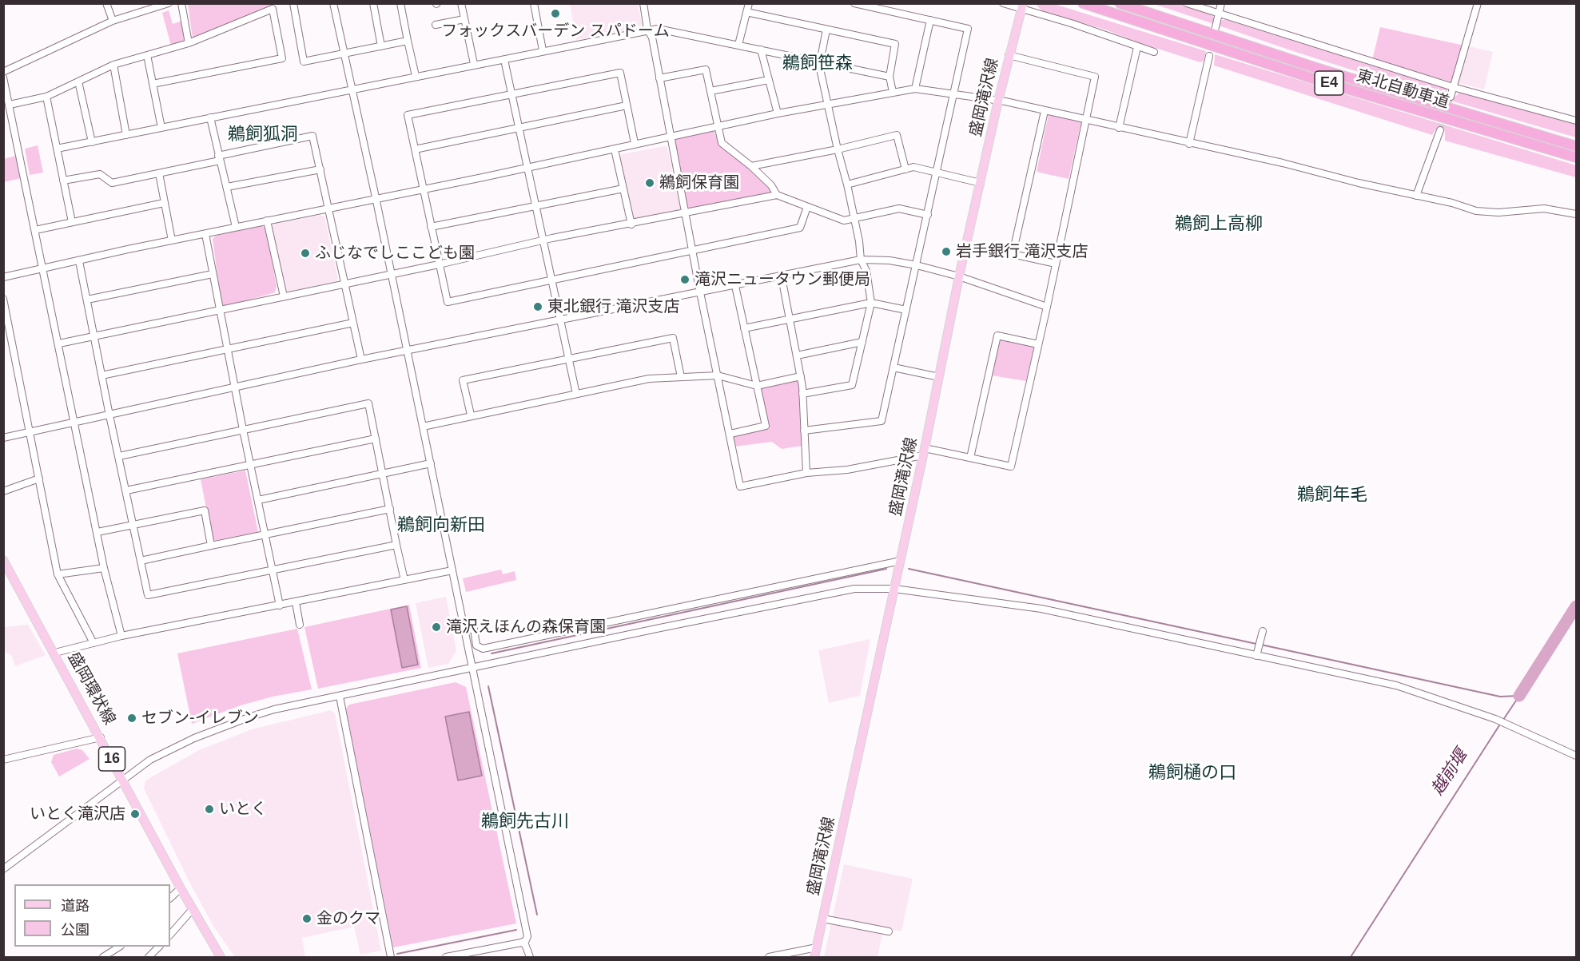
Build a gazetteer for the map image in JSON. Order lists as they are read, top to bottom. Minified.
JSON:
{"streets":{"highway":["E4","東北自動車道"],"main road":["盛岡滝沢線","盛岡環状線","16"]},"districts":["鵜飼笹森","鵜飼狐洞","鵜飼上高柳","鵜飼年毛","鵜飼向新田","鵜飼樋の口","鵜飼先古川"],"water":["越前堰"],"places":["フォックスバーデン スパドーム","鵜飼保育園","岩手銀行 滝沢支店","ふじなでしここども園","滝沢ニュータウン郵便局","東北銀行 滝沢支店","滝沢えほんの森保育園","セブン-イレブン","いとく","いとく滝沢店","金のクマ"],"legend":["道路","公園"]}
